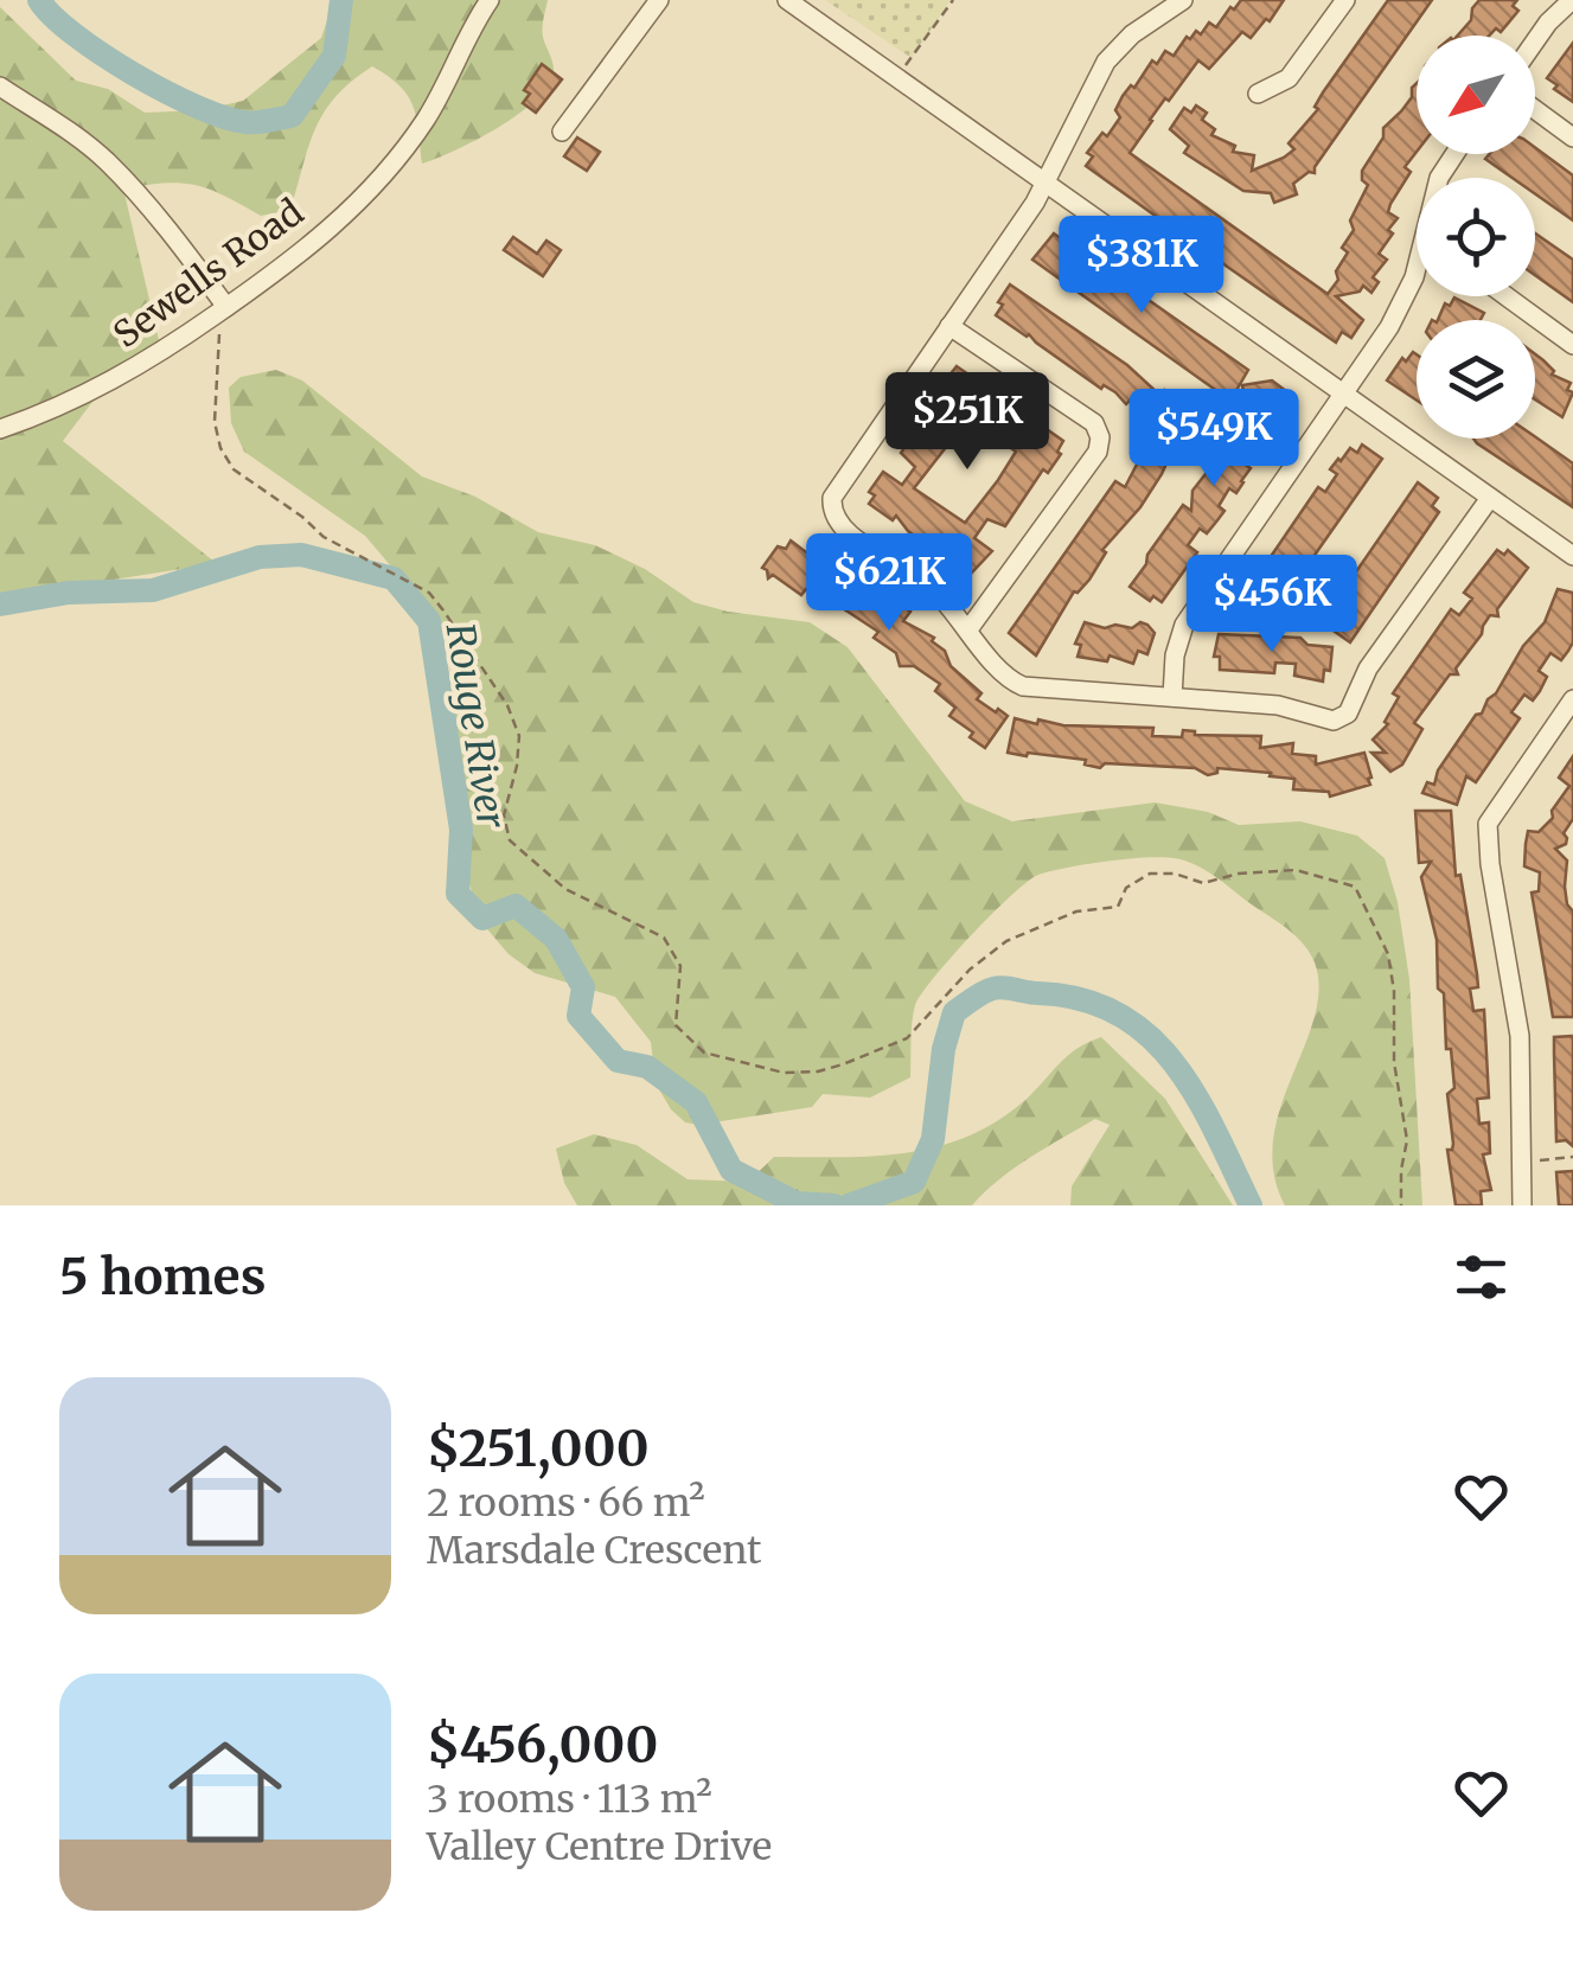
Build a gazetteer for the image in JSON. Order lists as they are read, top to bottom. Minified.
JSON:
{"streets":{"street":["Sewells Road"]},"water":["Rouge River"],"north":"bottom left","page":{"price":["$381K","$251K","$549K","$621K","$456K"],"heading":"5 homes","list":[{"name":"$251,000","note":"2 rooms · 66 m² · Marsdale Crescent"},{"name":"$456,000","note":"3 rooms · 113 m² · Valley Centre Drive"}]}}
